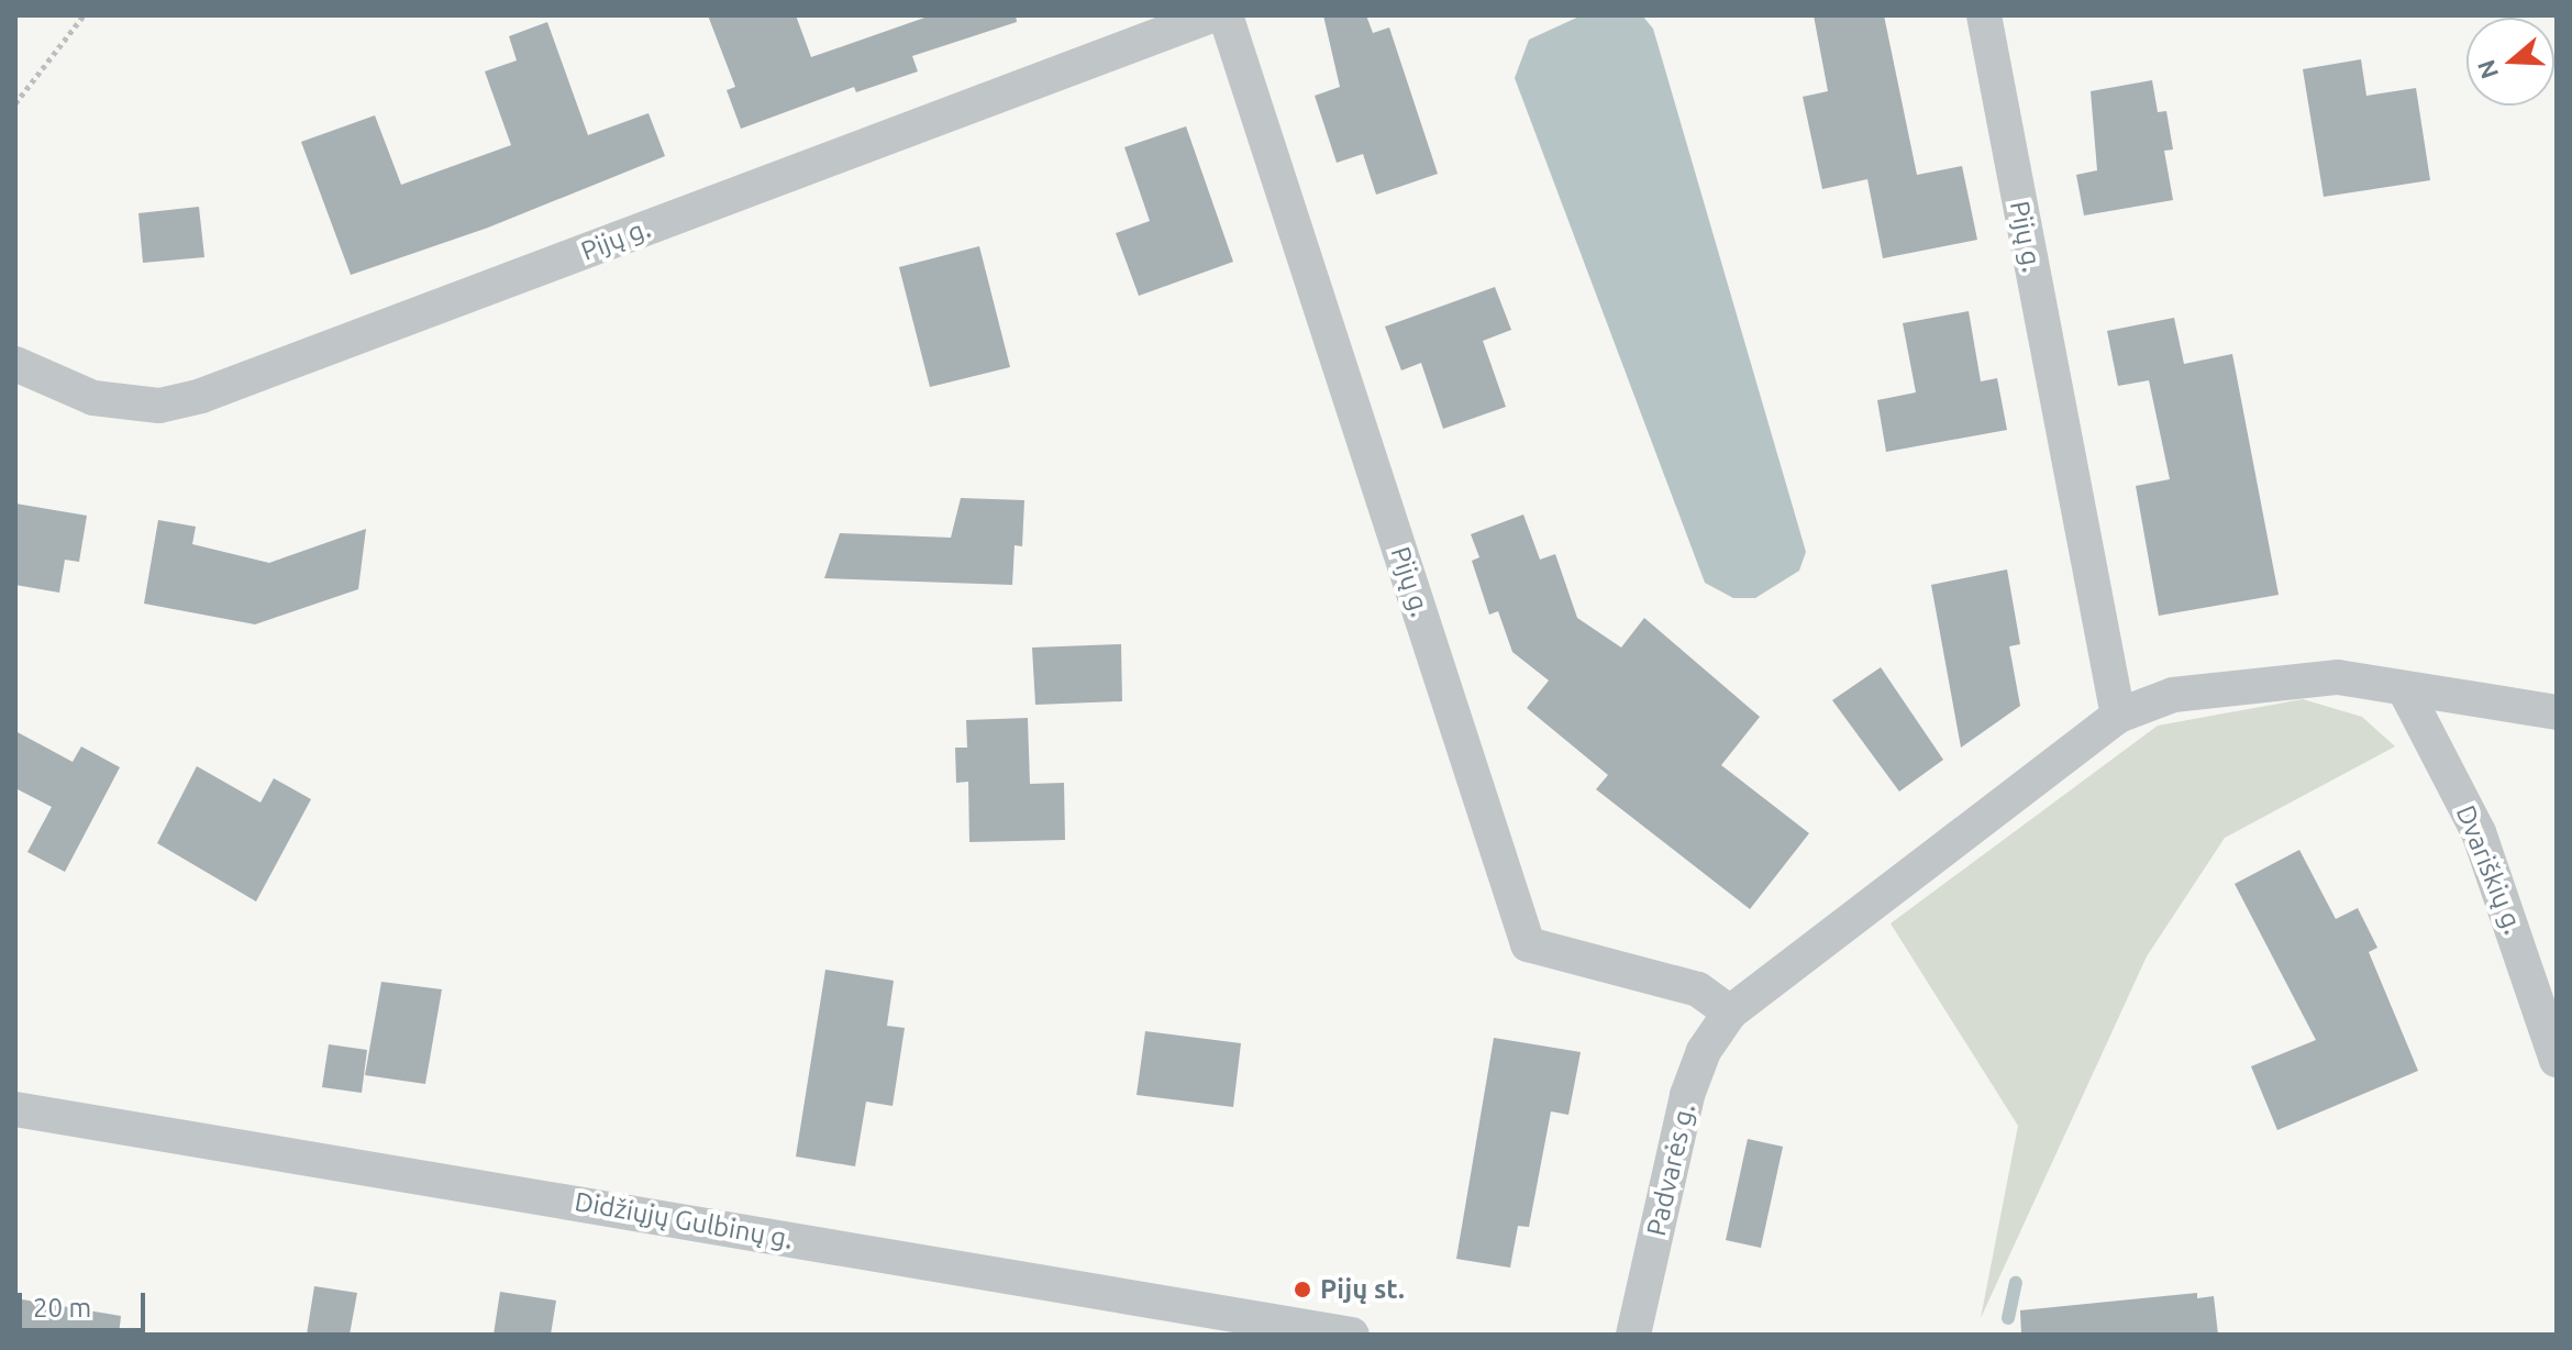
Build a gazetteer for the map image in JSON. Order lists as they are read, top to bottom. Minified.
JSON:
{"streets":{"street":["Pijų g.","Dvariškių g.","Padvarės g.","Didžiųjų Gulbinų g."]},"crossings":[["Pijų g.","Padvarės g."],["Dvariškių g.","Padvarės g."]],"places":["Pijų st."],"scale_bar":"20 m","north":"left"}
